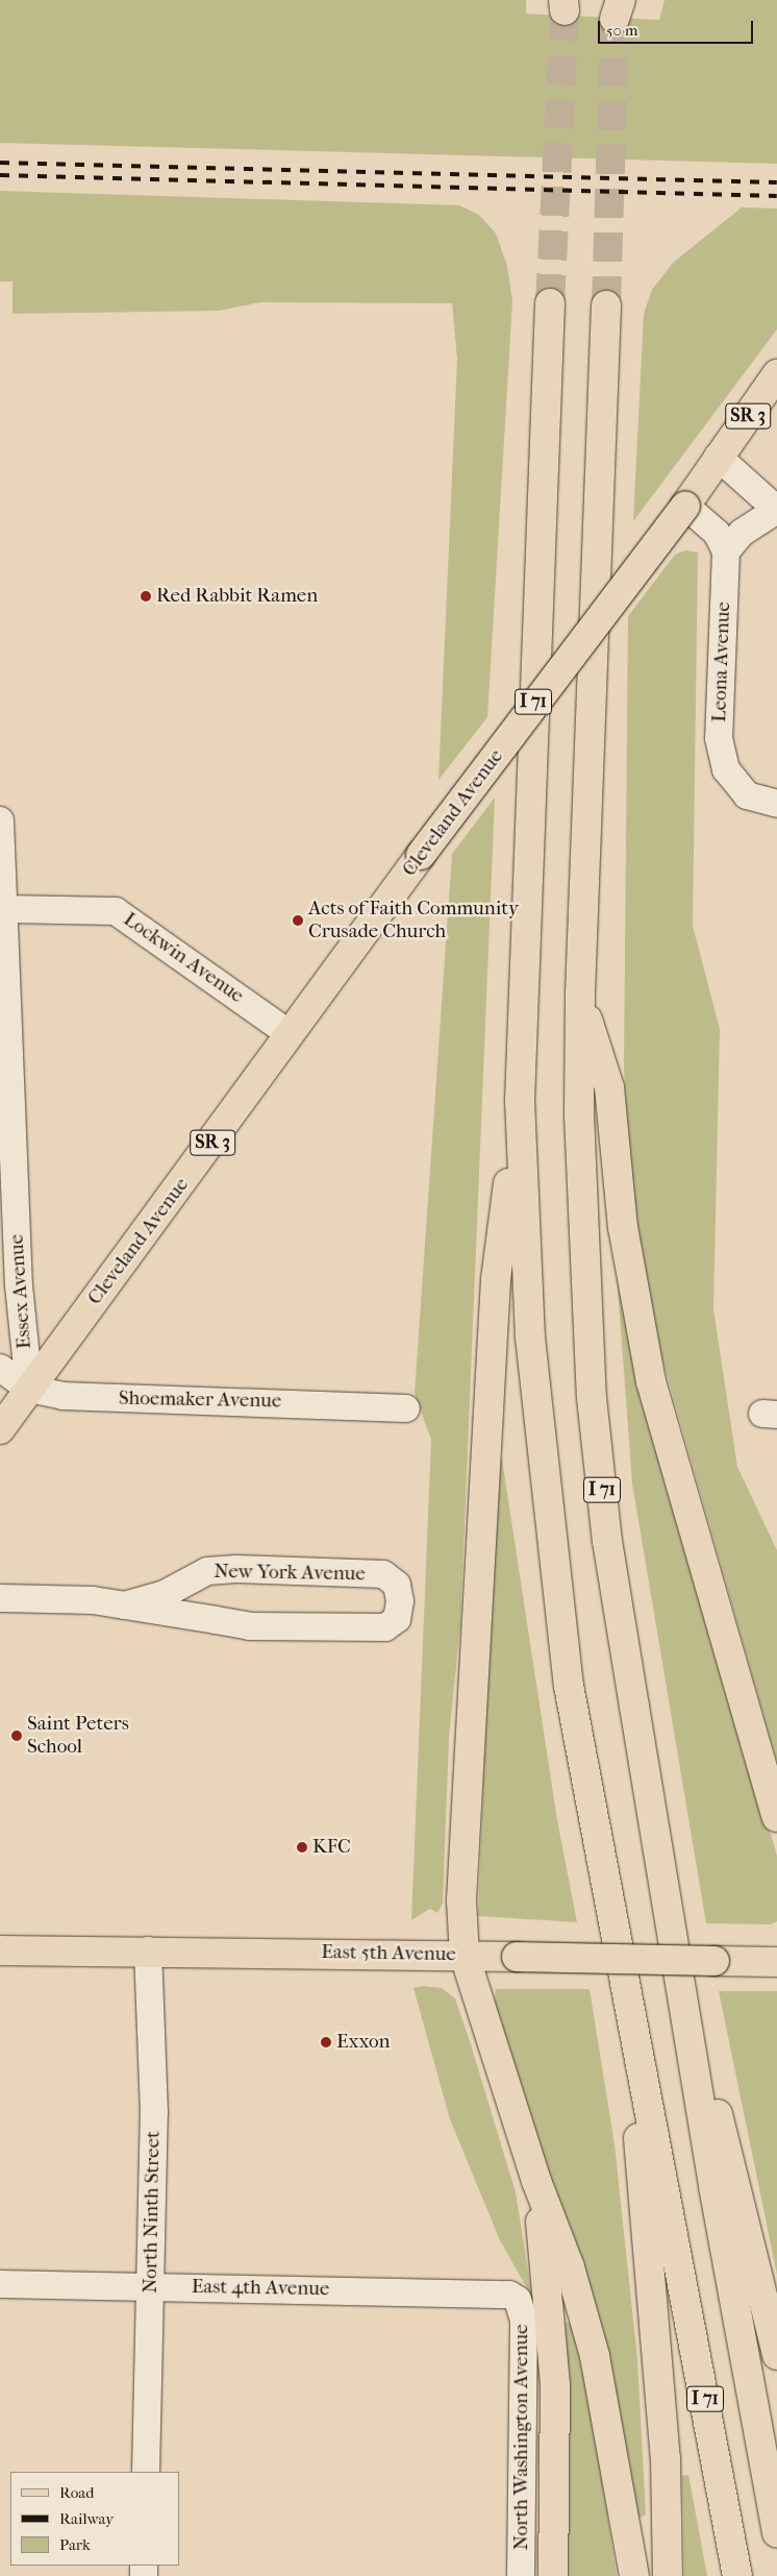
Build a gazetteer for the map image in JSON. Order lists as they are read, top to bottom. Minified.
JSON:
{"streets":{"main road":["SR 3","I 71","Cleveland Avenue","East 5th Avenue"],"street":["Leona Avenue","Lockwin Avenue","Essex Avenue","Shoemaker Avenue","New York Avenue","North Ninth Street","East 4th Avenue","North Washington Avenue"]},"crossings":[["Cleveland Avenue","Lockwin Avenue"],["Cleveland Avenue","Essex Avenue"],["Cleveland Avenue","Shoemaker Avenue"],["Lockwin Avenue","Essex Avenue"],["Essex Avenue","Shoemaker Avenue"],["East 5th Avenue","North Ninth Street"],["North Ninth Street","East 4th Avenue"],["East 4th Avenue","North Washington Avenue"]],"places":["Red Rabbit Ramen","Acts of Faith Community Crusade Church","Saint Peters School","KFC","Exxon"],"legend":["Road","Railway","Park"],"scale_bar":"50 m"}
